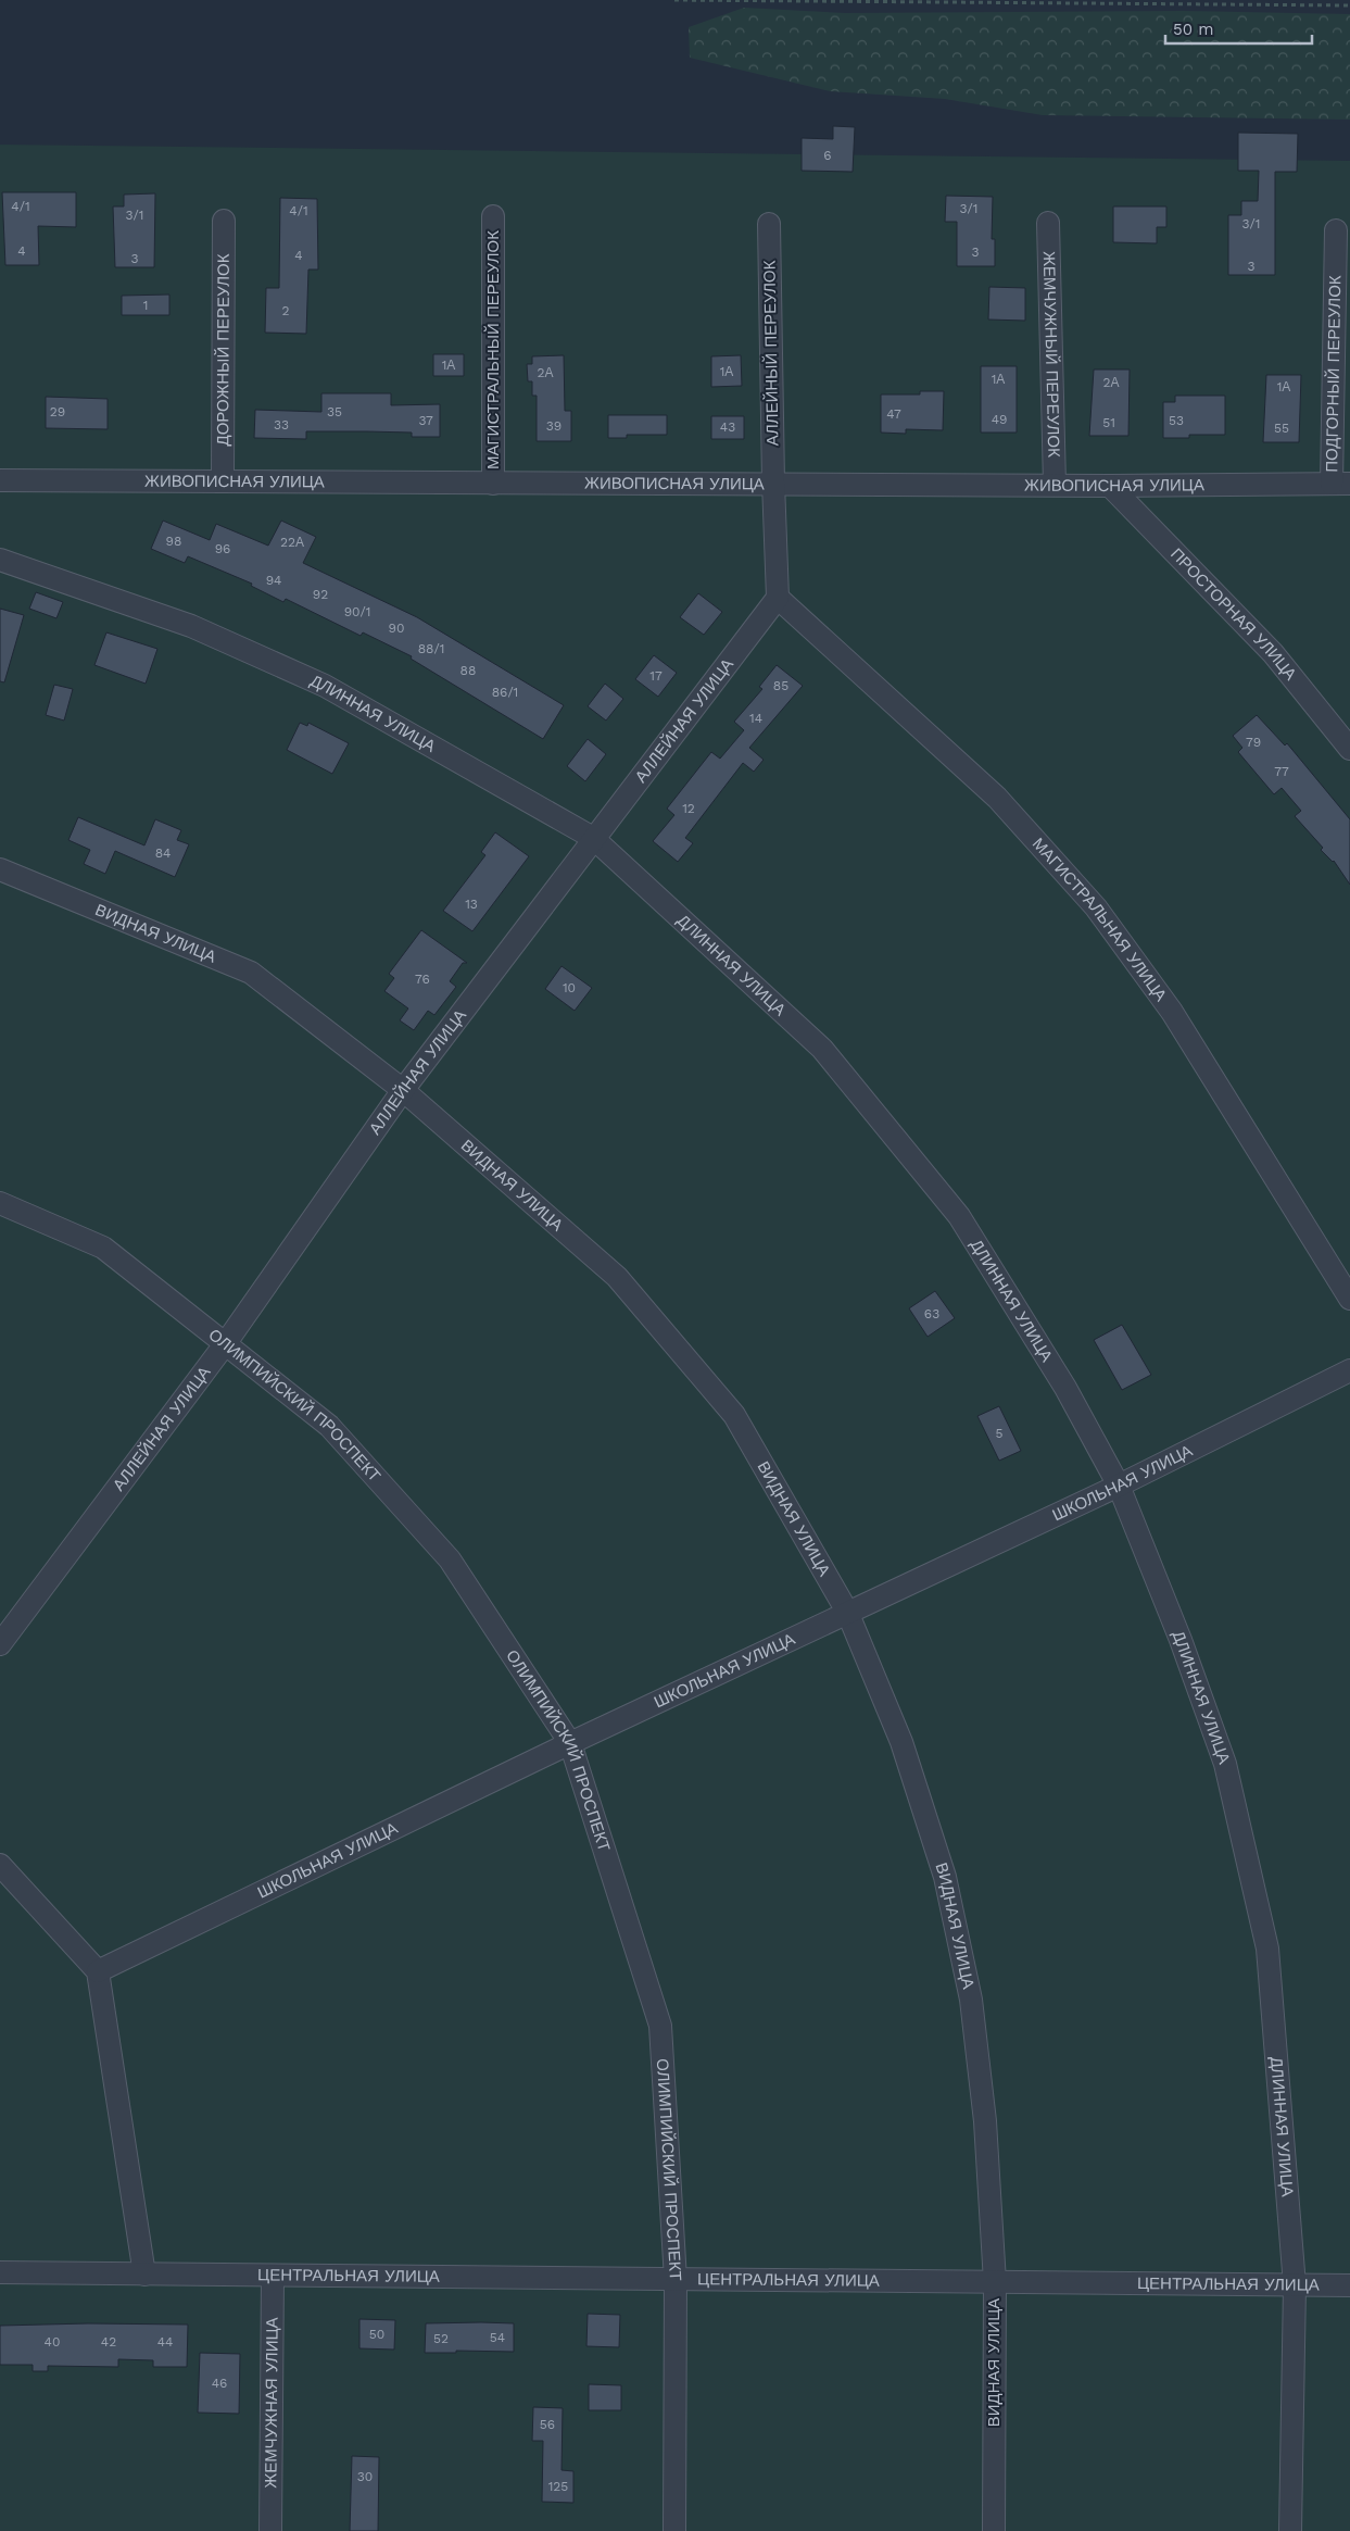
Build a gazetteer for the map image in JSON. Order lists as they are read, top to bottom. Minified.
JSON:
{"streets":{"street":["ДОРОЖНЫЙ ПЕРЕУЛОК","МАГИСТРАЛЬНЫЙ ПЕРЕУЛОК","АЛЛЕЙНЫЙ ПЕРЕУЛОК","ЖЕМЧУЖНЫЙ ПЕРЕУЛОК","ПОДГОРНЫЙ ПЕРЕУЛОК","ЖИВОПИСНАЯ УЛИЦА","ПРОСТОРНАЯ УЛИЦА","ДЛИННАЯ УЛИЦА","АЛЛЕЙНАЯ УЛИЦА","МАГИСТРАЛЬНАЯ УЛИЦА","ВИДНАЯ УЛИЦА","ОЛИМПИЙСКИЙ ПРОСПЕКТ","ШКОЛЬНАЯ УЛИЦА","ЦЕНТРАЛЬНАЯ УЛИЦА","ЖЕМЧУЖНАЯ УЛИЦА"]},"crossings":[["ДОРОЖНЫЙ ПЕРЕУЛОК","ЖИВОПИСНАЯ УЛИЦА"],["МАГИСТРАЛЬНЫЙ ПЕРЕУЛОК","ЖИВОПИСНАЯ УЛИЦА"],["АЛЛЕЙНЫЙ ПЕРЕУЛОК","ЖИВОПИСНАЯ УЛИЦА"],["ЖЕМЧУЖНЫЙ ПЕРЕУЛОК","ЖИВОПИСНАЯ УЛИЦА"],["ПОДГОРНЫЙ ПЕРЕУЛОК","ЖИВОПИСНАЯ УЛИЦА"],["ЖИВОПИСНАЯ УЛИЦА","ПРОСТОРНАЯ УЛИЦА"],["ДЛИННАЯ УЛИЦА","АЛЛЕЙНАЯ УЛИЦА"],["ДЛИННАЯ УЛИЦА","ШКОЛЬНАЯ УЛИЦА"],["ДЛИННАЯ УЛИЦА","ЦЕНТРАЛЬНАЯ УЛИЦА"],["АЛЛЕЙНАЯ УЛИЦА","МАГИСТРАЛЬНАЯ УЛИЦА"],["АЛЛЕЙНАЯ УЛИЦА","ВИДНАЯ УЛИЦА"],["АЛЛЕЙНАЯ УЛИЦА","ОЛИМПИЙСКИЙ ПРОСПЕКТ"],["ВИДНАЯ УЛИЦА","ШКОЛЬНАЯ УЛИЦА"],["ВИДНАЯ УЛИЦА","ЦЕНТРАЛЬНАЯ УЛИЦА"],["ОЛИМПИЙСКИЙ ПРОСПЕКТ","ШКОЛЬНАЯ УЛИЦА"],["ОЛИМПИЙСКИЙ ПРОСПЕКТ","ЦЕНТРАЛЬНАЯ УЛИЦА"],["ЦЕНТРАЛЬНАЯ УЛИЦА","ЖЕМЧУЖНАЯ УЛИЦА"]],"house_numbers":["6","4/1","3/1","4/1","3/1","3/1","4","3","4","3","3","1","2","1А","1А","2А","1А","2А","1А","29","35","47","49","37","53","51","33","39","43","55","98","22А","96","94","92","90/1","90","88/1","88","17","85","86/1","14","79","77","12","84","13","76","10","63","5","50","54","52","40","42","44","46","56","30","125"],"scale_bar":"50 m"}
